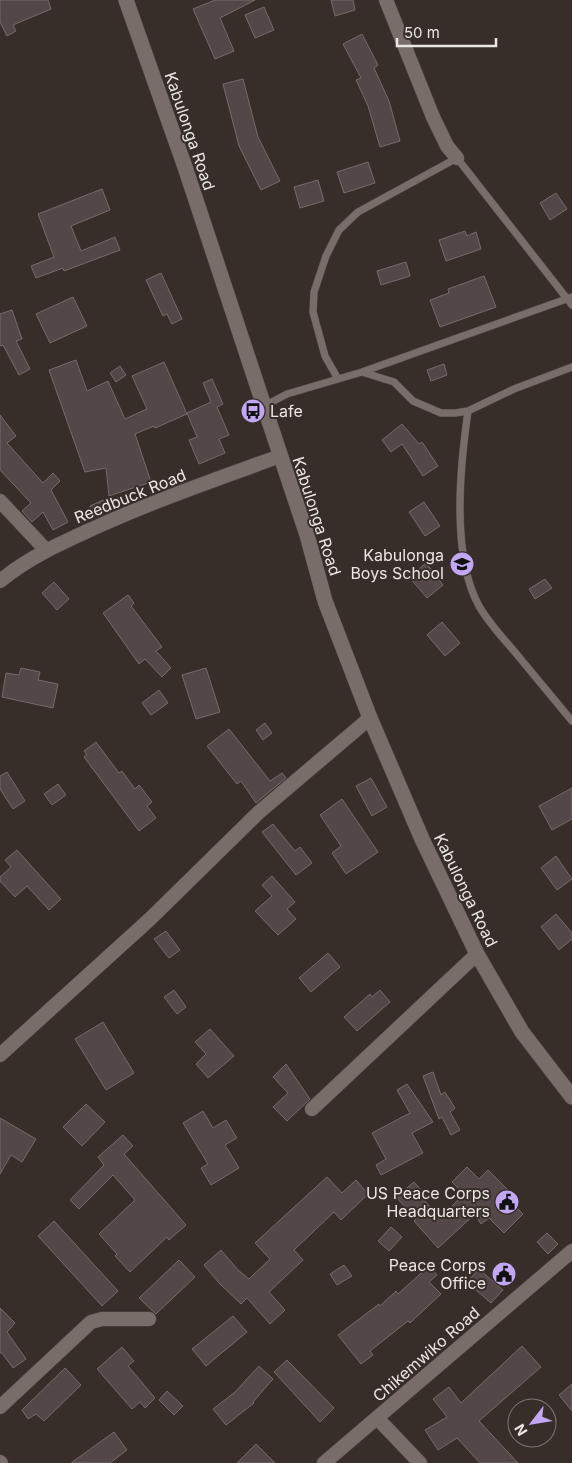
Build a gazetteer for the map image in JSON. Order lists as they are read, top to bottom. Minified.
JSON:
{"streets":{"main road":["Kabulonga Road"],"street":["Reedbuck Road","Chikemwiko Road"]},"crossings":[["Kabulonga Road","Reedbuck Road"]],"places":{"bus stop":["Lafe"],"school or university":["Kabulonga Boys School"],"public building":["US Peace Corps Headquarters","Peace Corps Office"]},"scale_bar":"50 m","north":"bottom left"}
